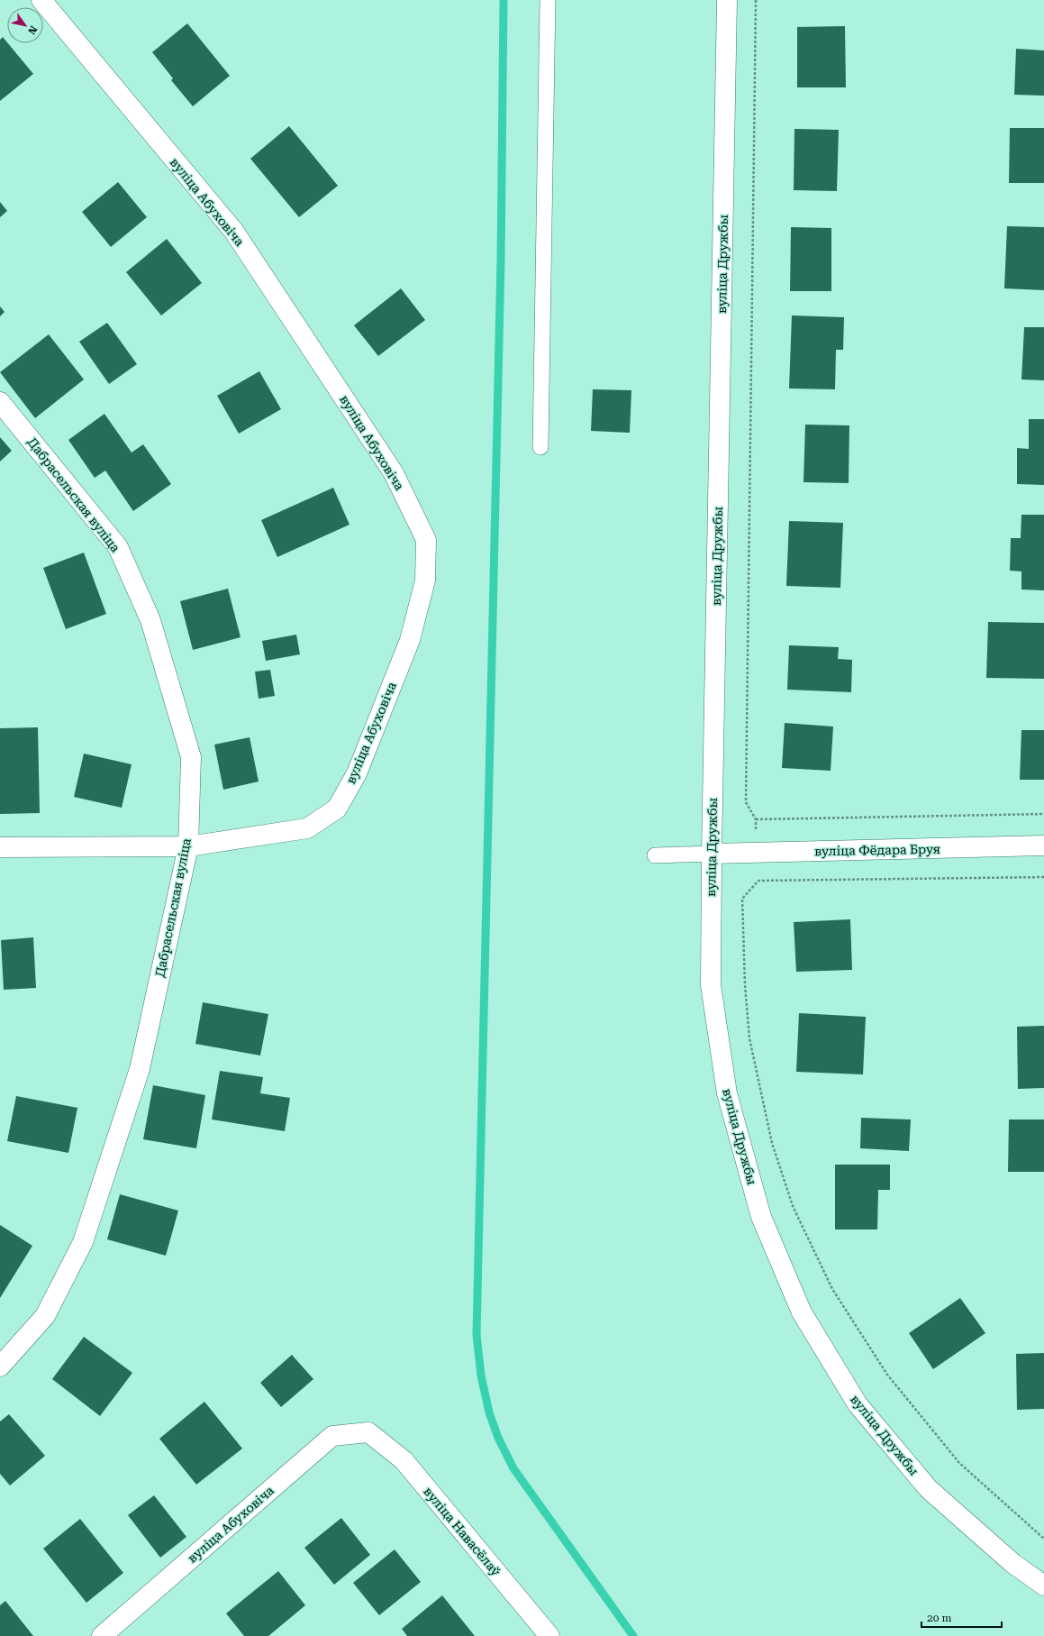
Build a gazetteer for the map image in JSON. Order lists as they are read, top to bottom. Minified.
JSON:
{"streets":{"street":["вуліца Абуховіча","вуліца Дружбы","Дабрасельская вуліца","вуліца Фёдара Бруя","вуліца Навасёлаў"]},"crossings":[["вуліца Абуховіча","Дабрасельская вуліца"],["вуліца Абуховіча","вуліца Навасёлаў"],["вуліца Дружбы","вуліца Фёдара Бруя"]],"scale_bar":"20 m","north":"bottom right"}
